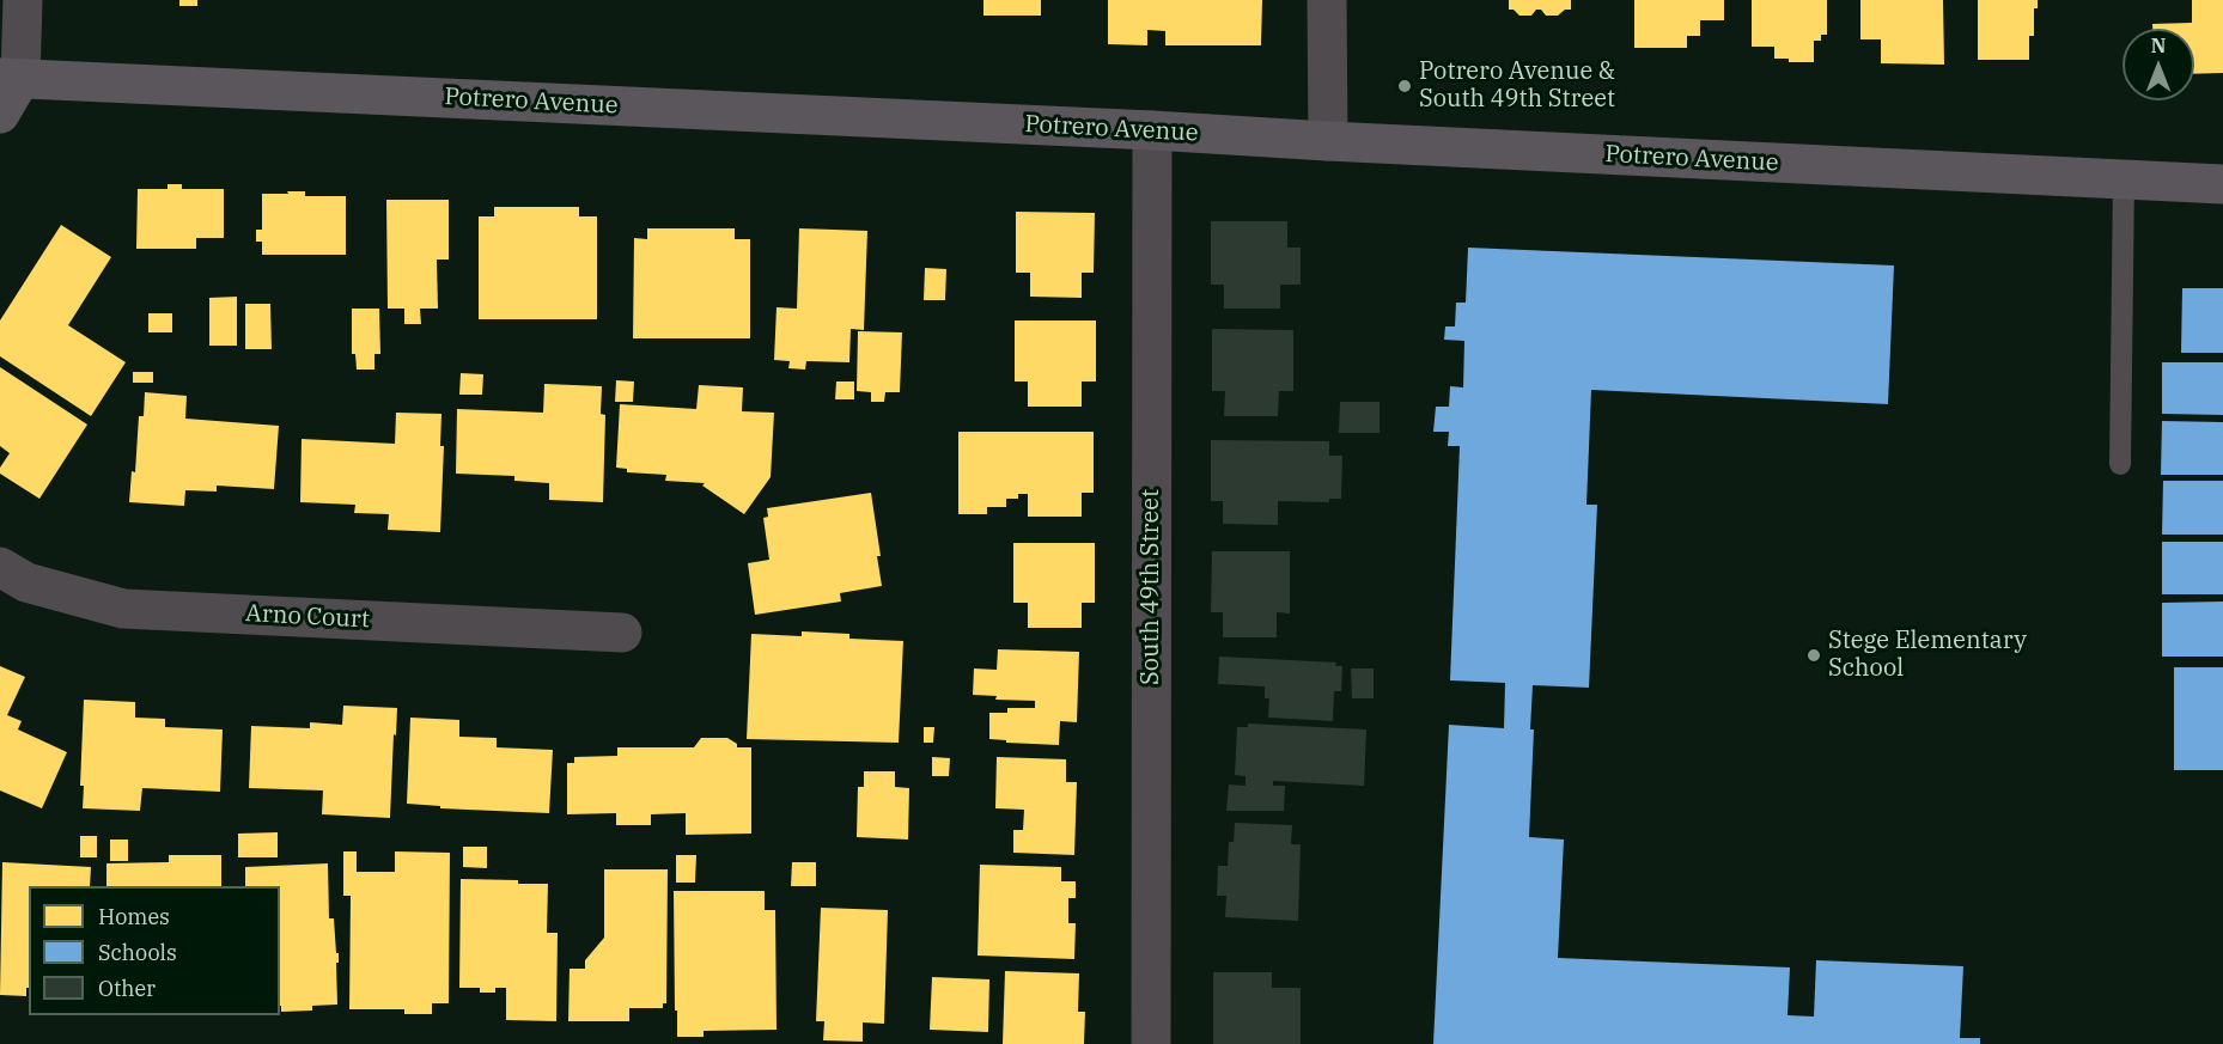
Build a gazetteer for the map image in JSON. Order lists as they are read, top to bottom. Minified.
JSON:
{"streets":{"street":["Potrero Avenue","South 49th Street","Arno Court"]},"crossings":[["Potrero Avenue","South 49th Street"]],"places":["Potrero Avenue & South 49th Street","Stege Elementary School"],"legend":["Homes","Schools","Other"],"north":"top"}
